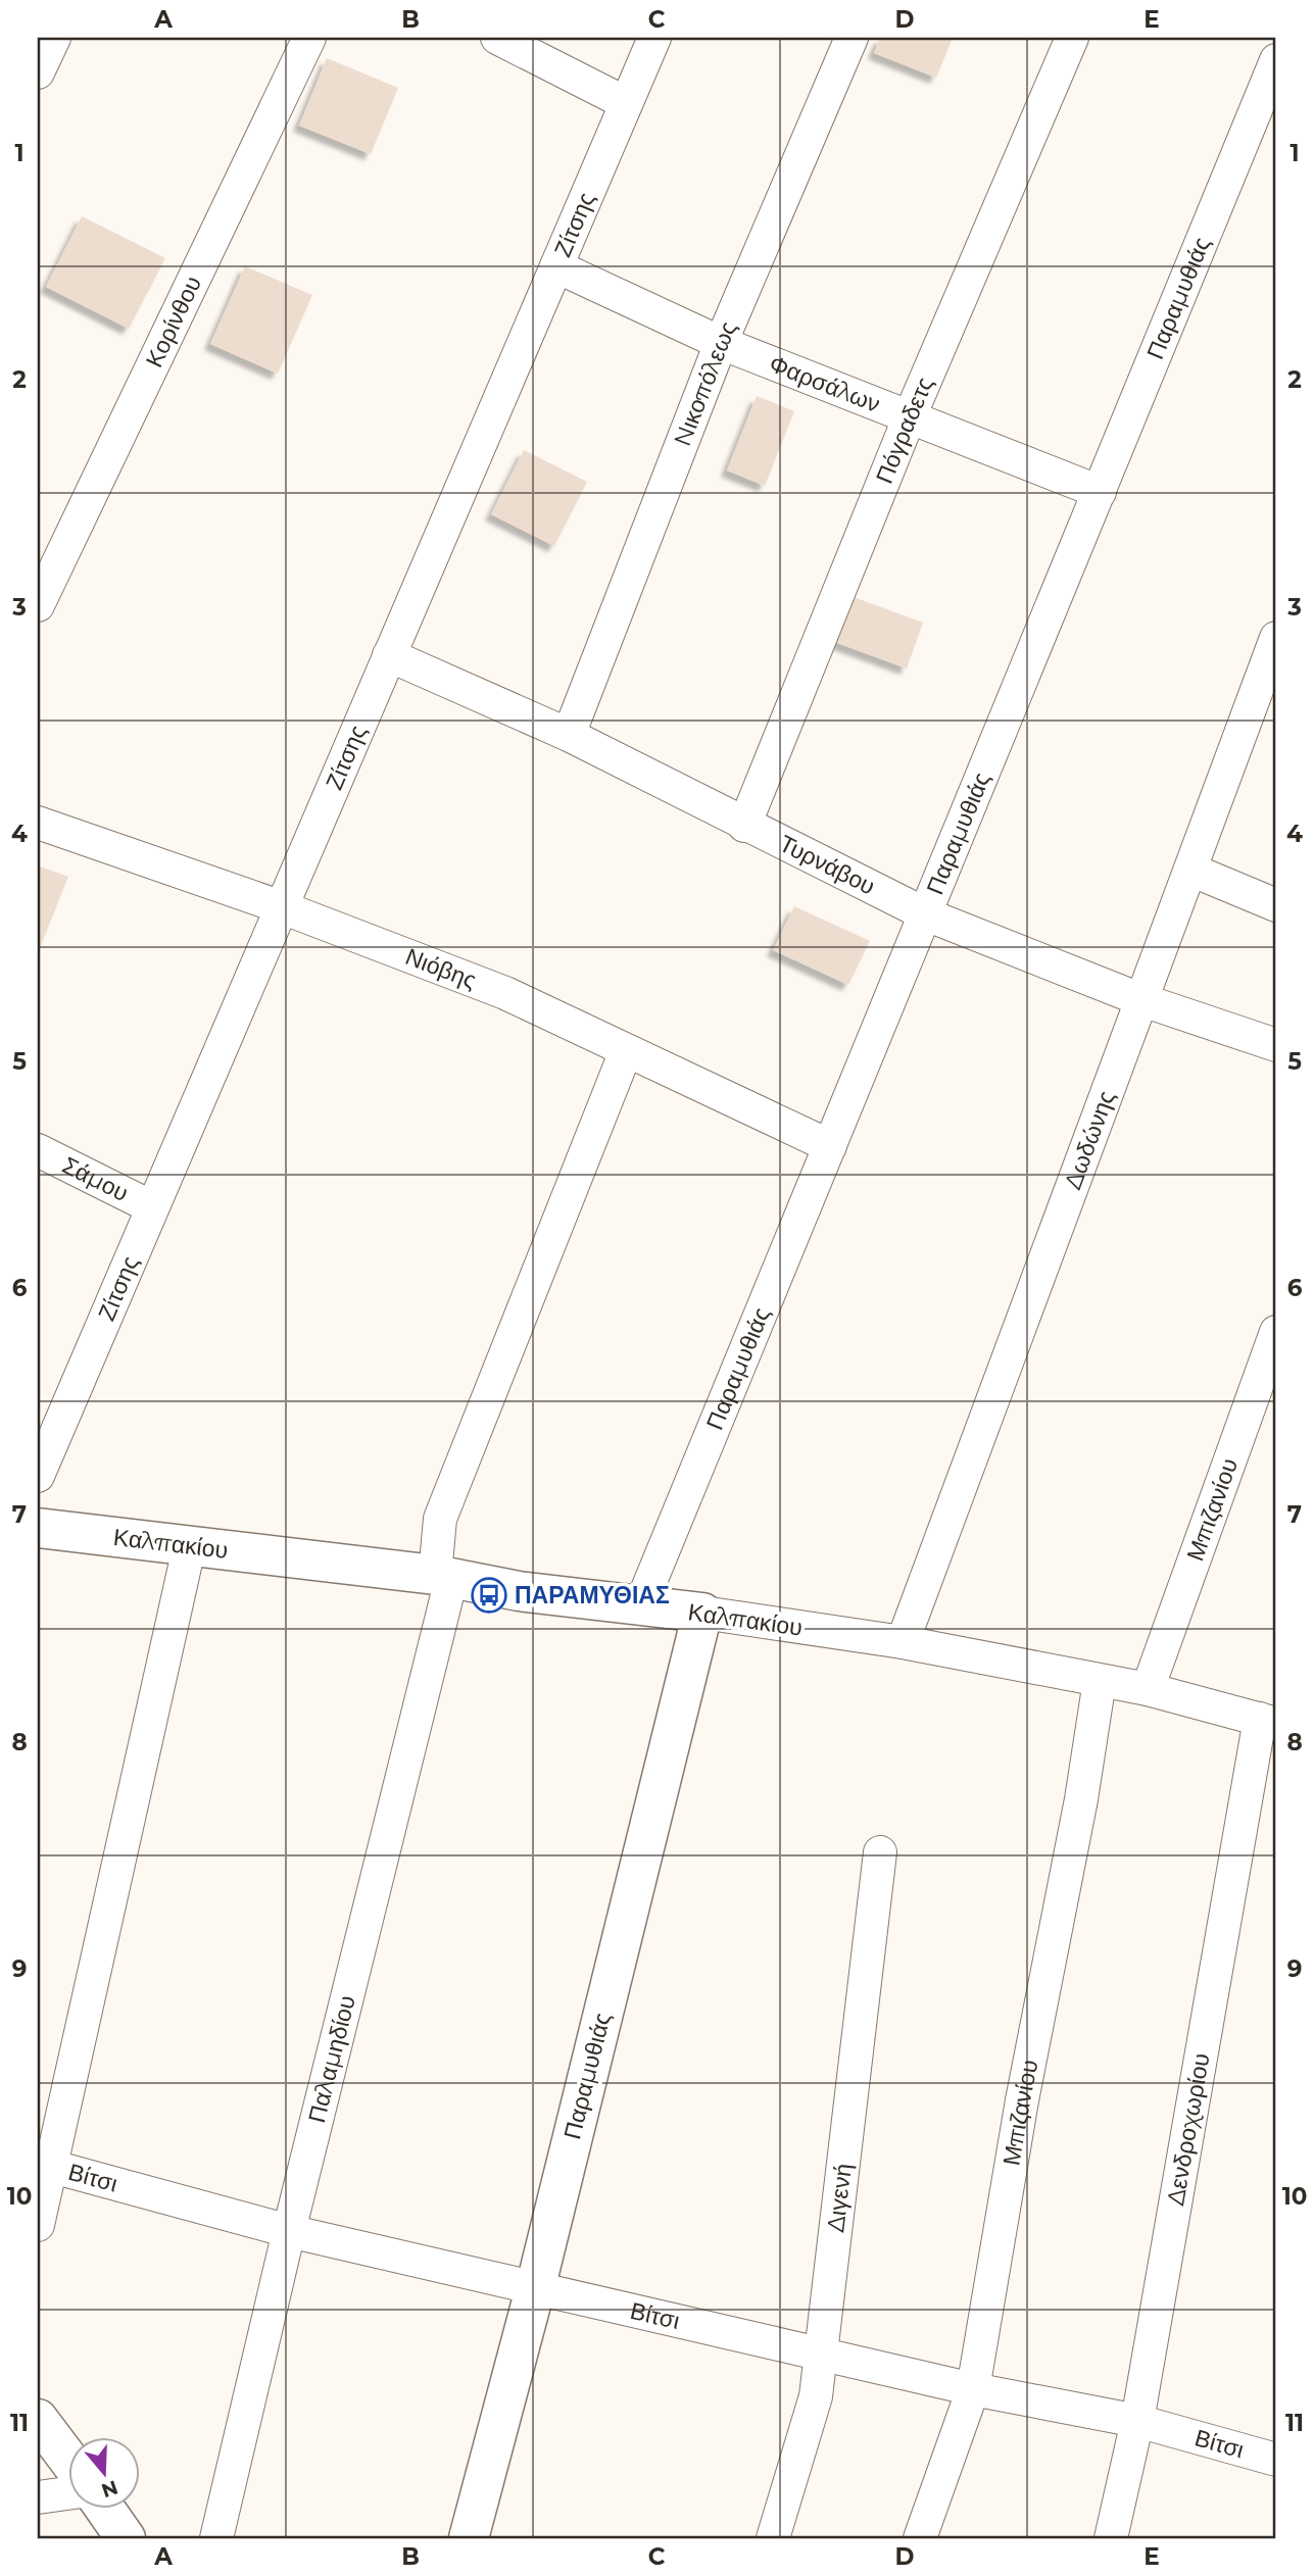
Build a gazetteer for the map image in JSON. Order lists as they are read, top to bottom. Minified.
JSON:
{"streets":{"street":["Ζίτσης","Παραμυθιάς","Κορίνθου","Nικοπόλεως","Φαρσάλων","Πόγραδετς","Τυρνάβου","Νιόβης","Δωδώνης","Σάμου","Μπιζανίου","Καλπακίου","Παλαμηδίου","Δενδροχωρίου","Βίτσι","Διγενή"]},"crossings":[["Ζίτσης","Φαρσάλων"],["Ζίτσης","Τυρνάβου"],["Ζίτσης","Νιόβης"],["Ζίτσης","Σάμου"],["Παραμυθιάς","Φαρσάλων"],["Παραμυθιάς","Τυρνάβου"],["Παραμυθιάς","Νιόβης"],["Παραμυθιάς","Καλπακίου"],["Παραμυθιάς","Βίτσι"],["Nικοπόλεως","Φαρσάλων"],["Nικοπόλεως","Τυρνάβου"],["Φαρσάλων","Πόγραδετς"],["Πόγραδετς","Τυρνάβου"],["Τυρνάβου","Δωδώνης"],["Νιόβης","Παλαμηδίου"],["Δωδώνης","Καλπακίου"],["Μπιζανίου","Καλπακίου"],["Μπιζανίου","Βίτσι"],["Καλπακίου","Παλαμηδίου"],["Καλπακίου","Δενδροχωρίου"],["Παλαμηδίου","Βίτσι"],["Δενδροχωρίου","Βίτσι"],["Βίτσι","Διγενή"]],"places":{"bus stop":["ΠΑΡΑΜΥΘΙΑΣ"]},"north":"bottom","grid":{"columns":["A","B","C","D","E"],"rows":["1","2","3","4","5","6","7","8","9","10","11"]}}
